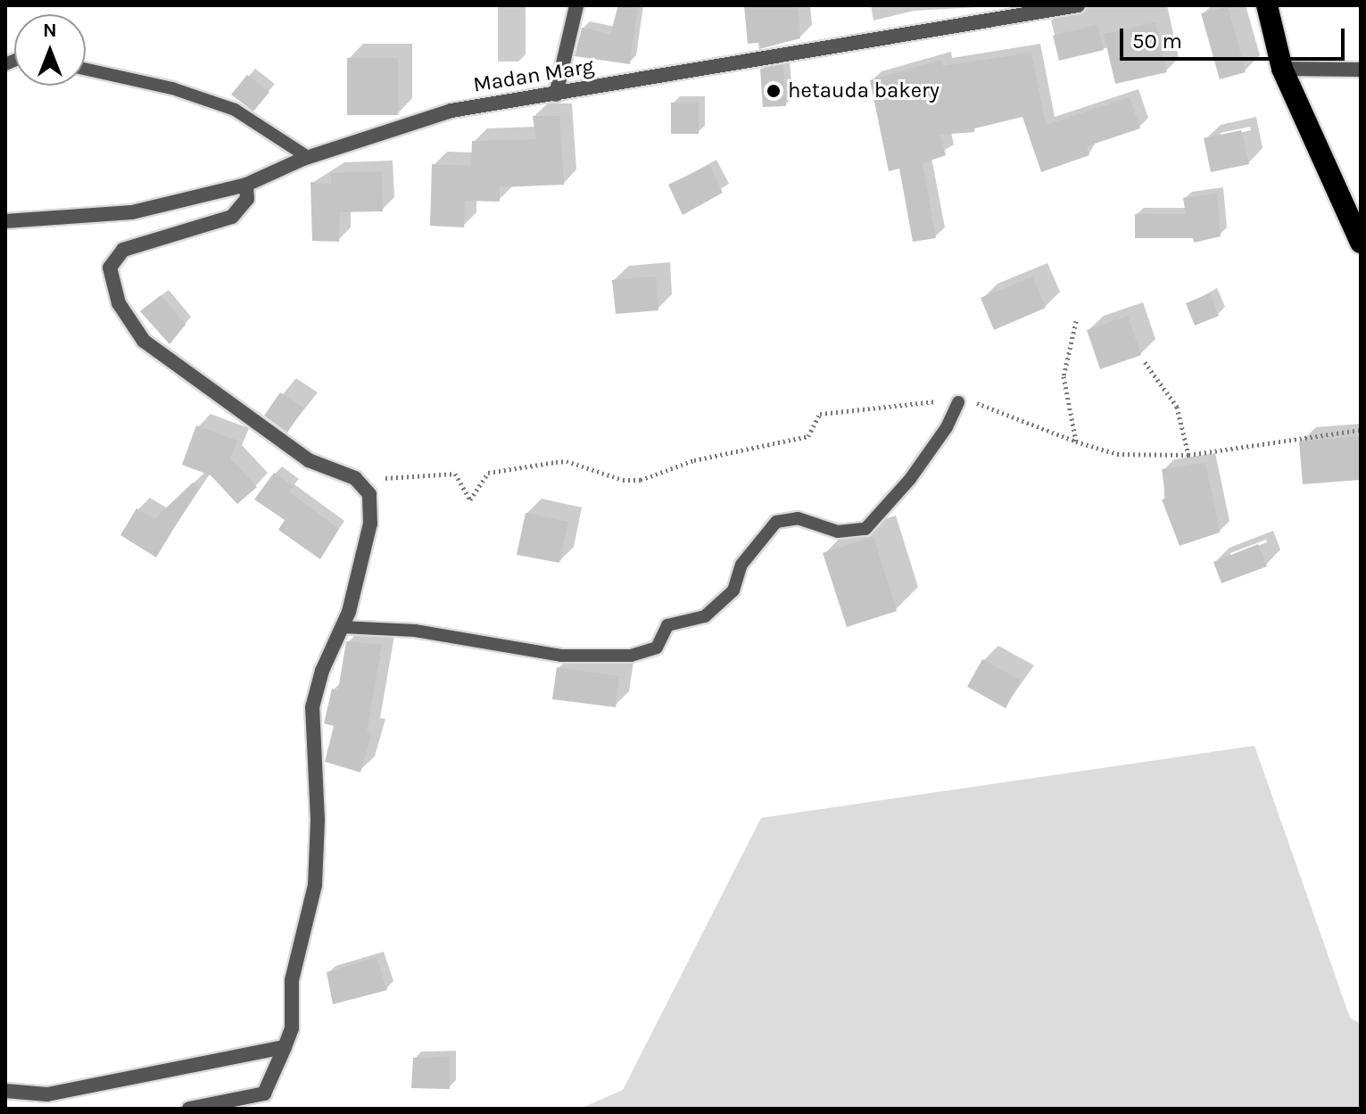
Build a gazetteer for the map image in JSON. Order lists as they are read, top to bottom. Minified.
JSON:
{"streets":{"street":["Madan Marg"]},"places":["hetauda bakery"],"scale_bar":"50 m","north":"top"}
